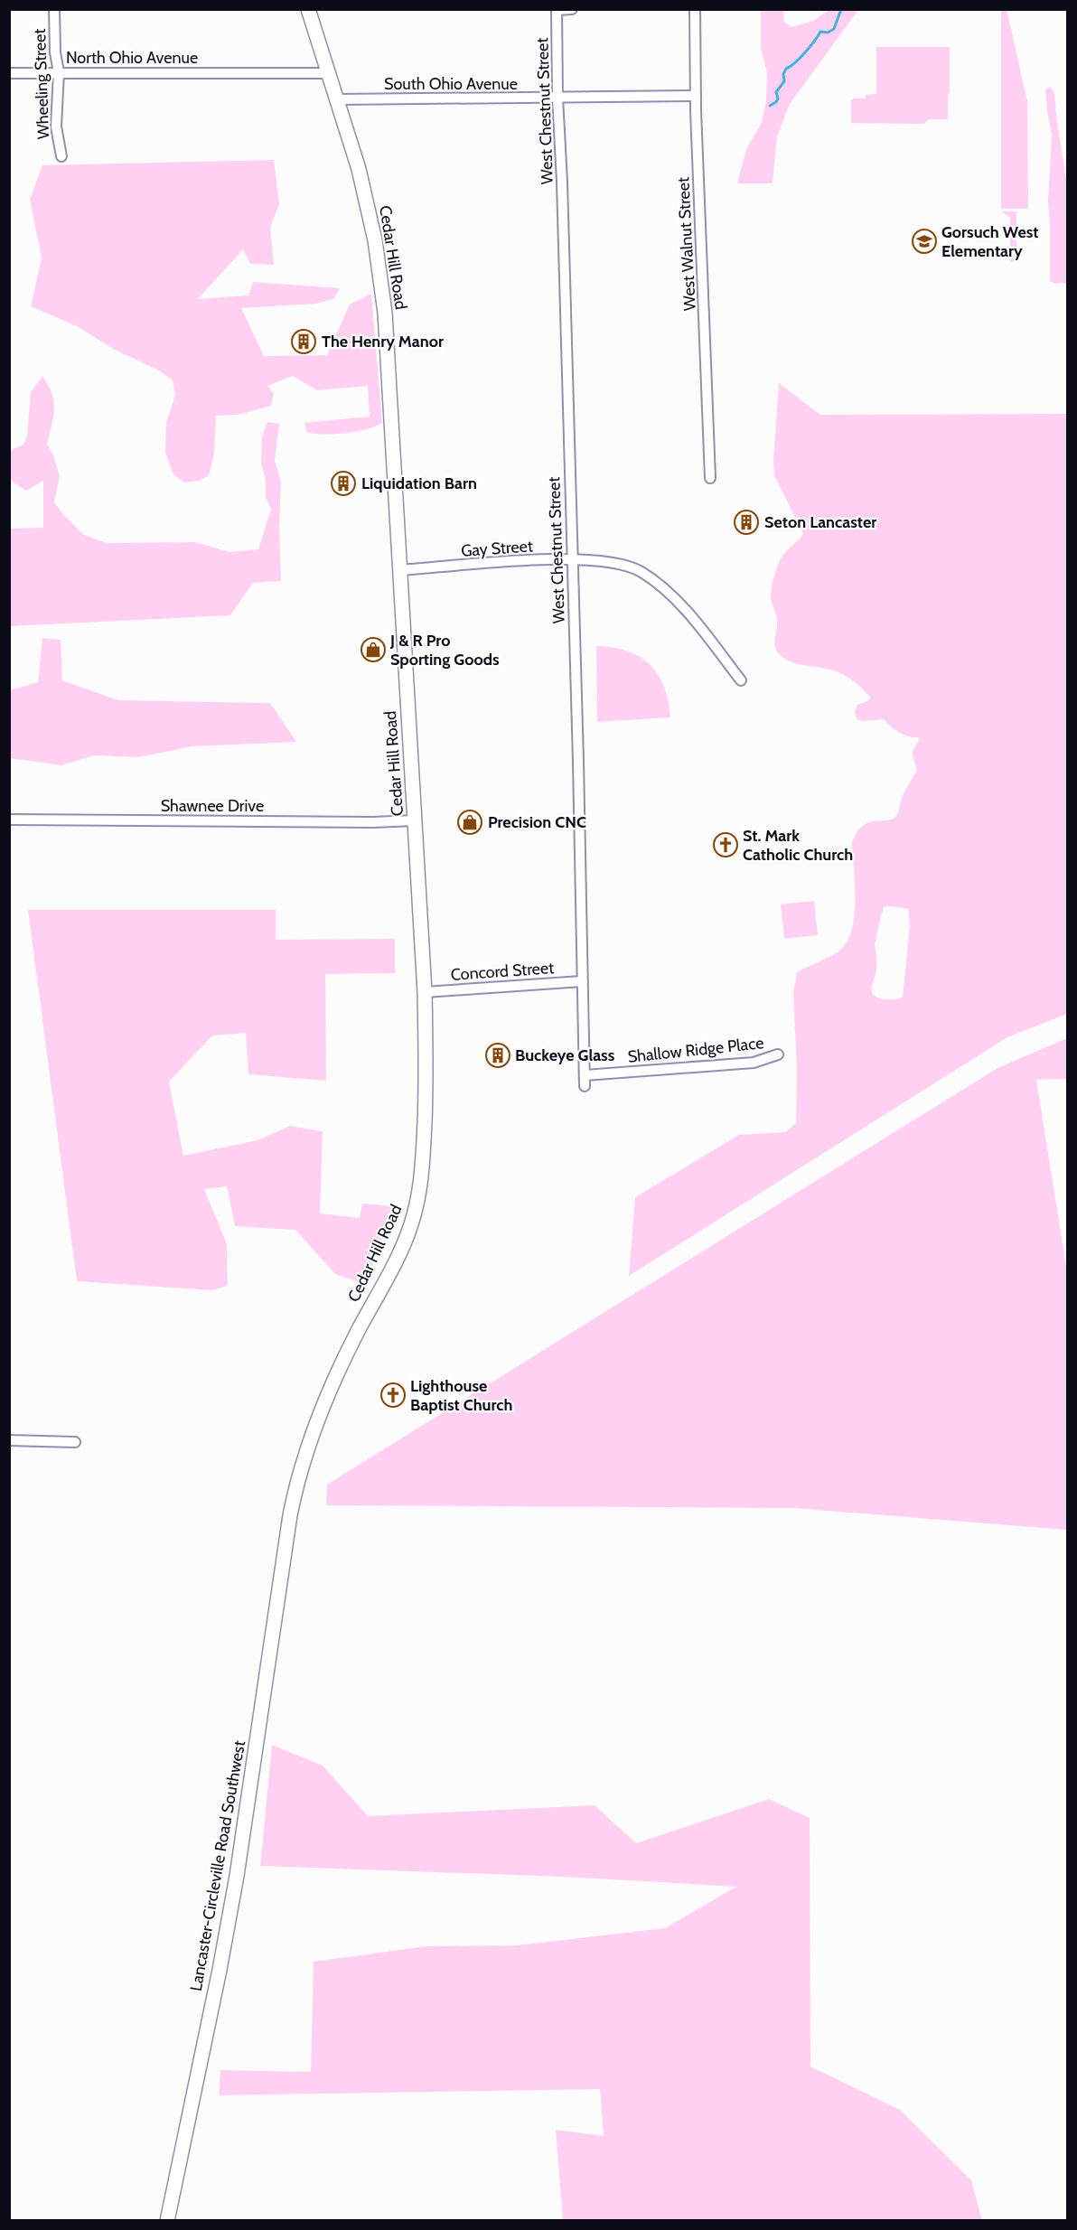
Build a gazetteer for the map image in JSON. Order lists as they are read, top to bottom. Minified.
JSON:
{"streets":{"main road":["Cedar Hill Road","Lancaster-Circleville Road Southwest"],"street":["North Ohio Avenue","Wheeling Street","South Ohio Avenue","West Chestnut Street","West Walnut Street","Gay Street","Shawnee Drive","Concord Street","Shallow Ridge Place"]},"crossings":[["North Ohio Avenue","Wheeling Street"],["North Ohio Avenue","Cedar Hill Road"],["South Ohio Avenue","West Chestnut Street"],["South Ohio Avenue","West Walnut Street"],["South Ohio Avenue","Cedar Hill Road"],["West Chestnut Street","Gay Street"],["West Chestnut Street","Concord Street"],["West Chestnut Street","Shallow Ridge Place"],["Cedar Hill Road","Gay Street"],["Cedar Hill Road","Shawnee Drive"],["Cedar Hill Road","Concord Street"],["Cedar Hill Road","Lancaster-Circleville Road Southwest"]],"places":{"school or university":["Gorsuch West Elementary"],"building":["The Henry Manor","Liquidation Barn","Seton Lancaster","Buckeye Glass"],"shop":["J & R Pro Sporting Goods","Precision CNC"],"church":["St. Mark Catholic Church","Lighthouse Baptist Church"]}}
